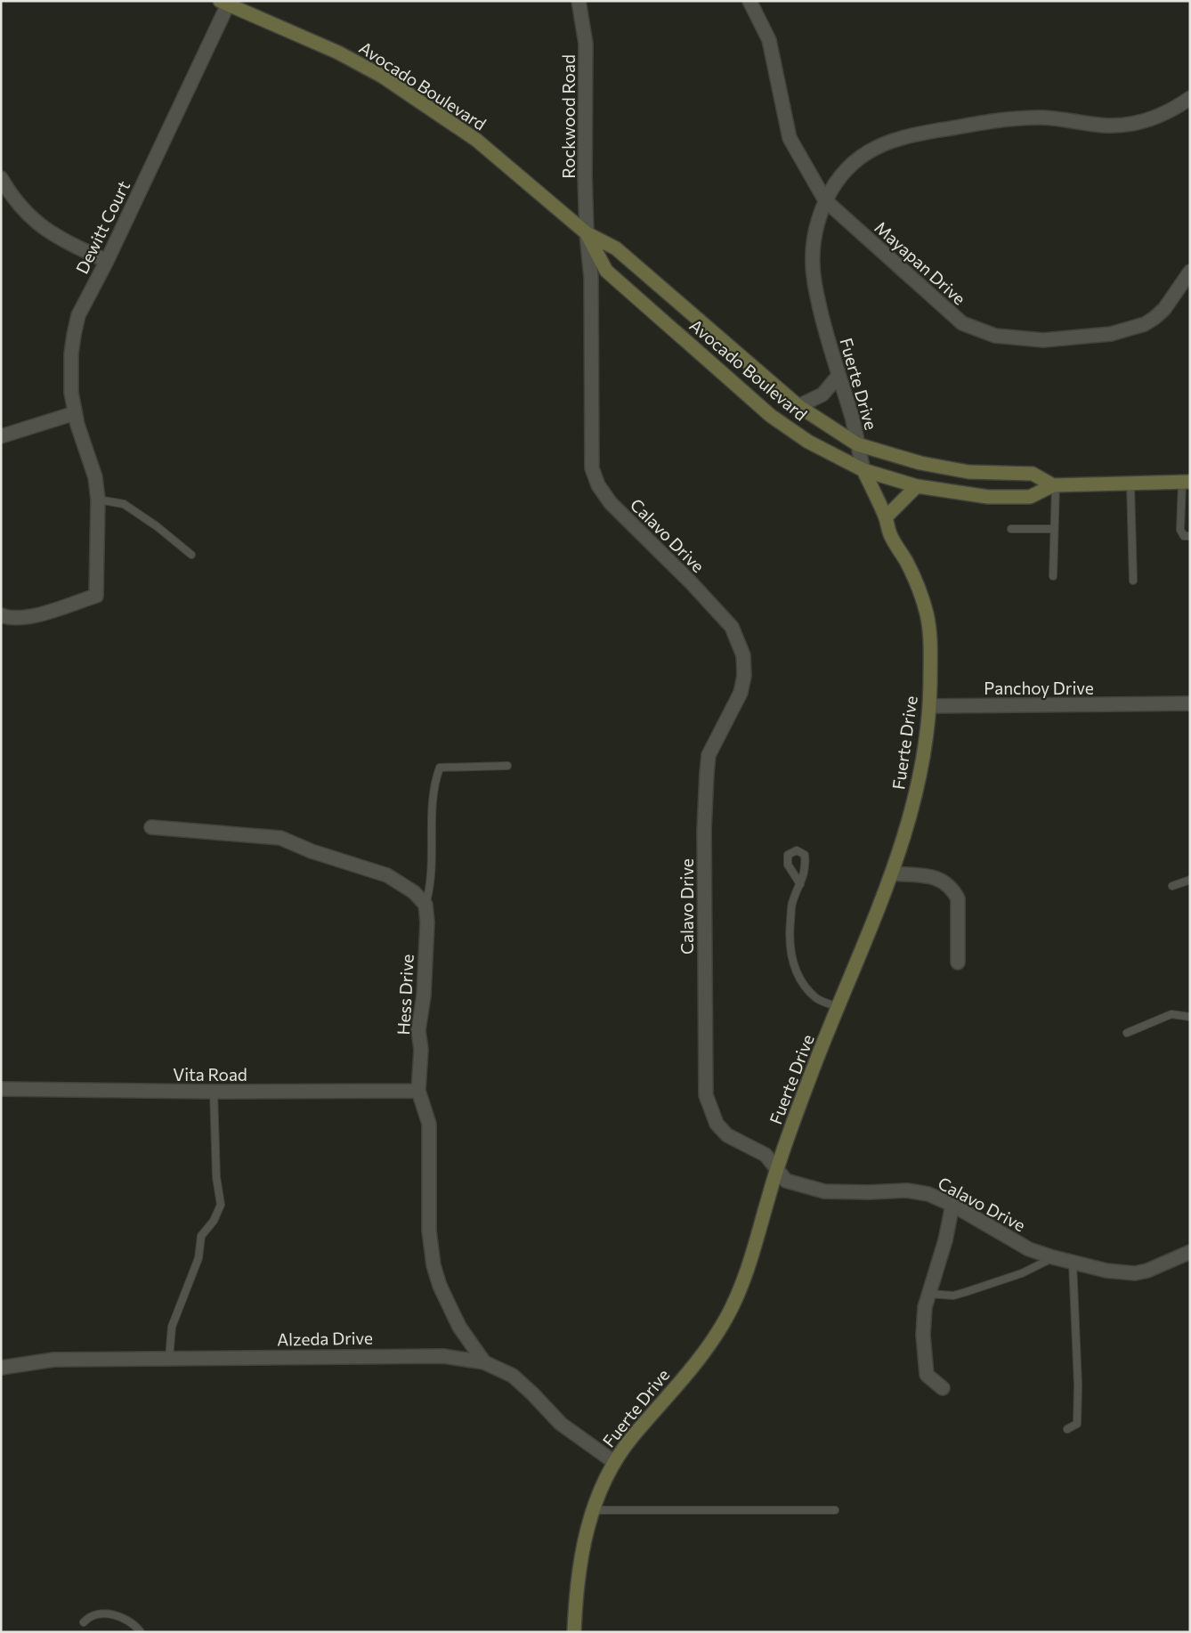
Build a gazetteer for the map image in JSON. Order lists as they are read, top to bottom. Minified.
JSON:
{"streets":{"main road":["Avocado Boulevard","Fuerte Drive"],"street":["Rockwood Road","Dewitt Court","Mayapan Drive","Calavo Drive","Panchoy Drive","Hess Drive","Vita Road","Alzeda Drive"]},"crossings":[["Avocado Boulevard","Rockwood Road"],["Avocado Boulevard","Dewitt Court"],["Avocado Boulevard","Fuerte Drive"],["Avocado Boulevard","Calavo Drive"],["Rockwood Road","Calavo Drive"],["Mayapan Drive","Fuerte Drive"],["Fuerte Drive","Calavo Drive"],["Fuerte Drive","Panchoy Drive"],["Fuerte Drive","Alzeda Drive"],["Hess Drive","Vita Road"],["Hess Drive","Alzeda Drive"]]}
